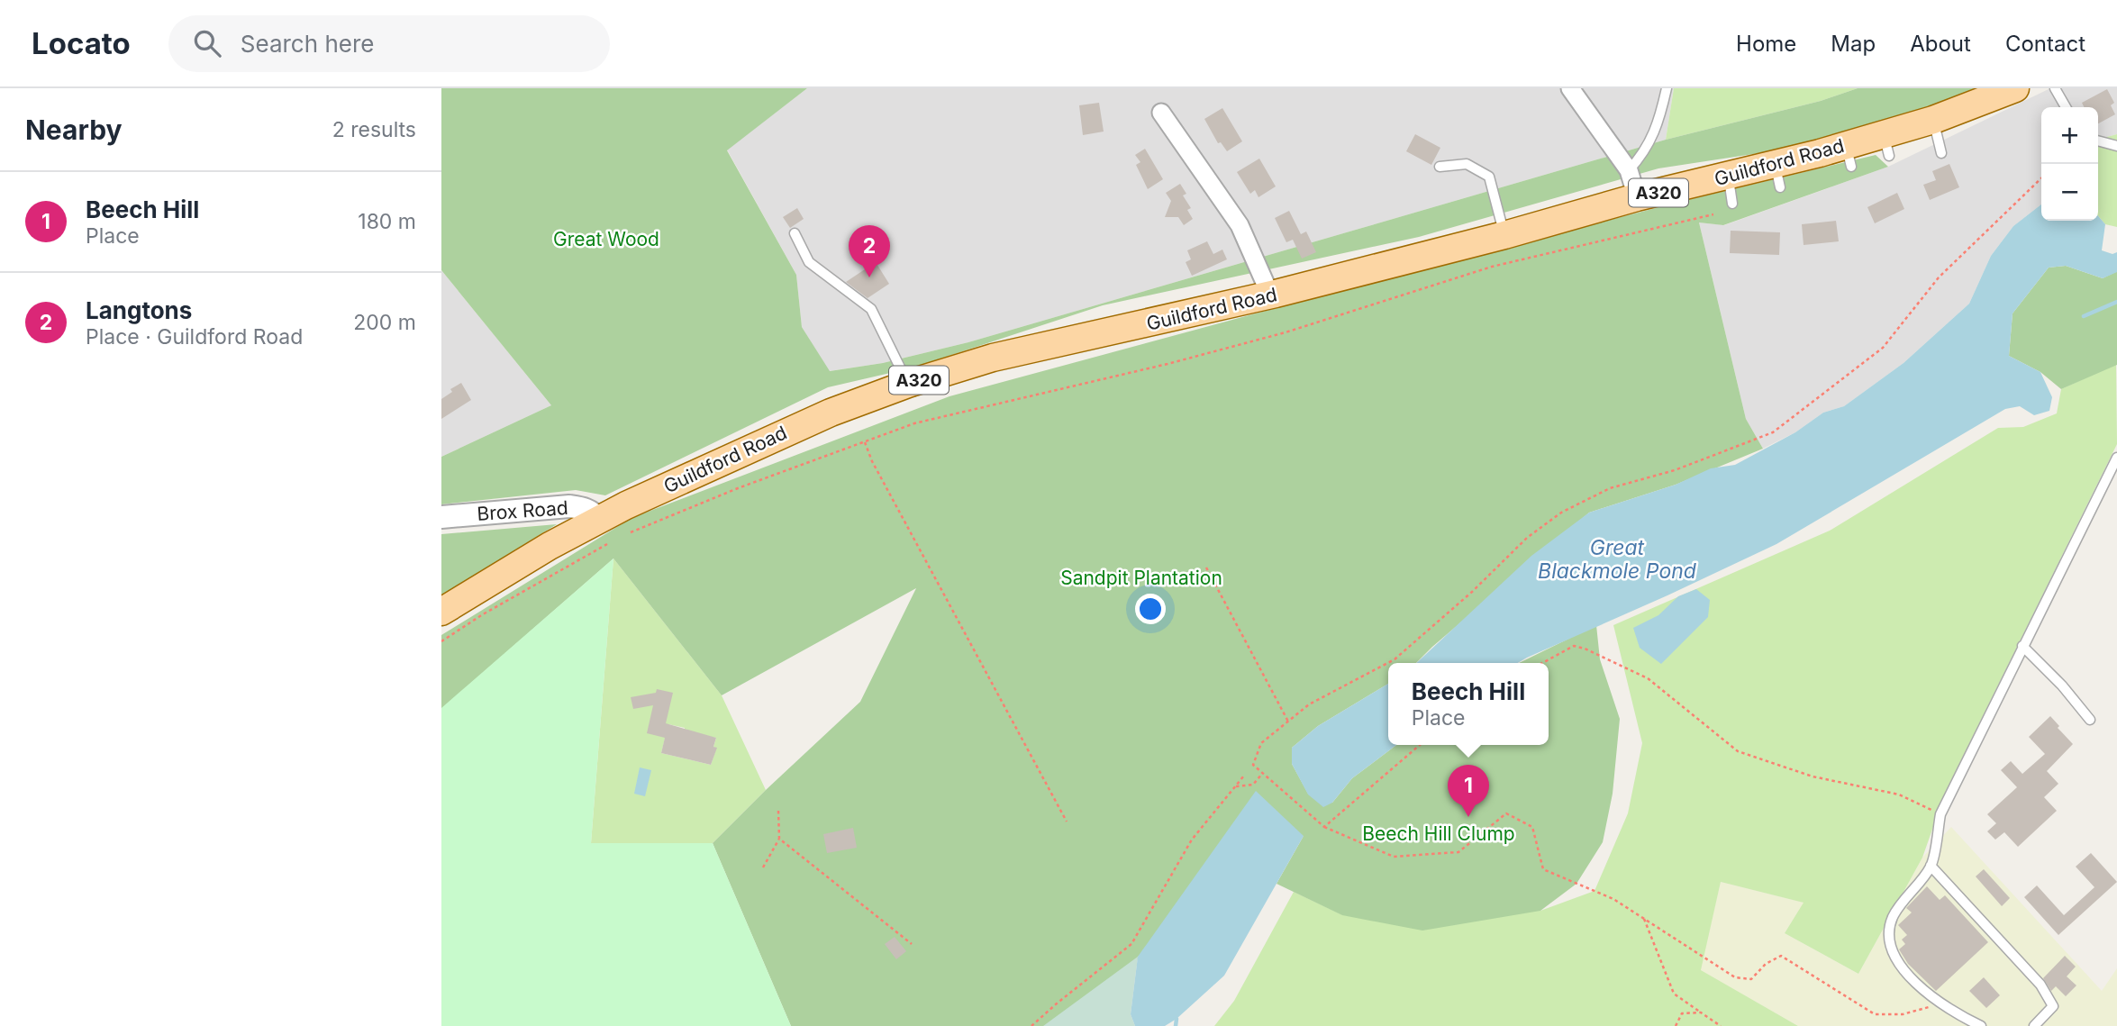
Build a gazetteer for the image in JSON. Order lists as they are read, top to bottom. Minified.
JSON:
{"streets":{"main road":["Guildford Road","A320"],"street":["Brox Road"]},"crossings":[["Guildford Road","Brox Road"]],"water":["Great Blackmole Pond"],"parks":["Great Wood","Sandpit Plantation","Beech Hill Clump"],"page":{"header":"Locato","search":"Search here","nav":["Home","Map","About","Contact"],"heading":["Nearby","2 results"],"map_buttons":["+","−"],"list":[{"mark":"1","name":"Beech Hill","note":"Place","value":"180 m"},{"mark":"2","name":"Langtons","note":"Place · Guildford Road","value":"200 m"}],"pins":["2","1"],"popup":["Beech Hill","Place"]}}
